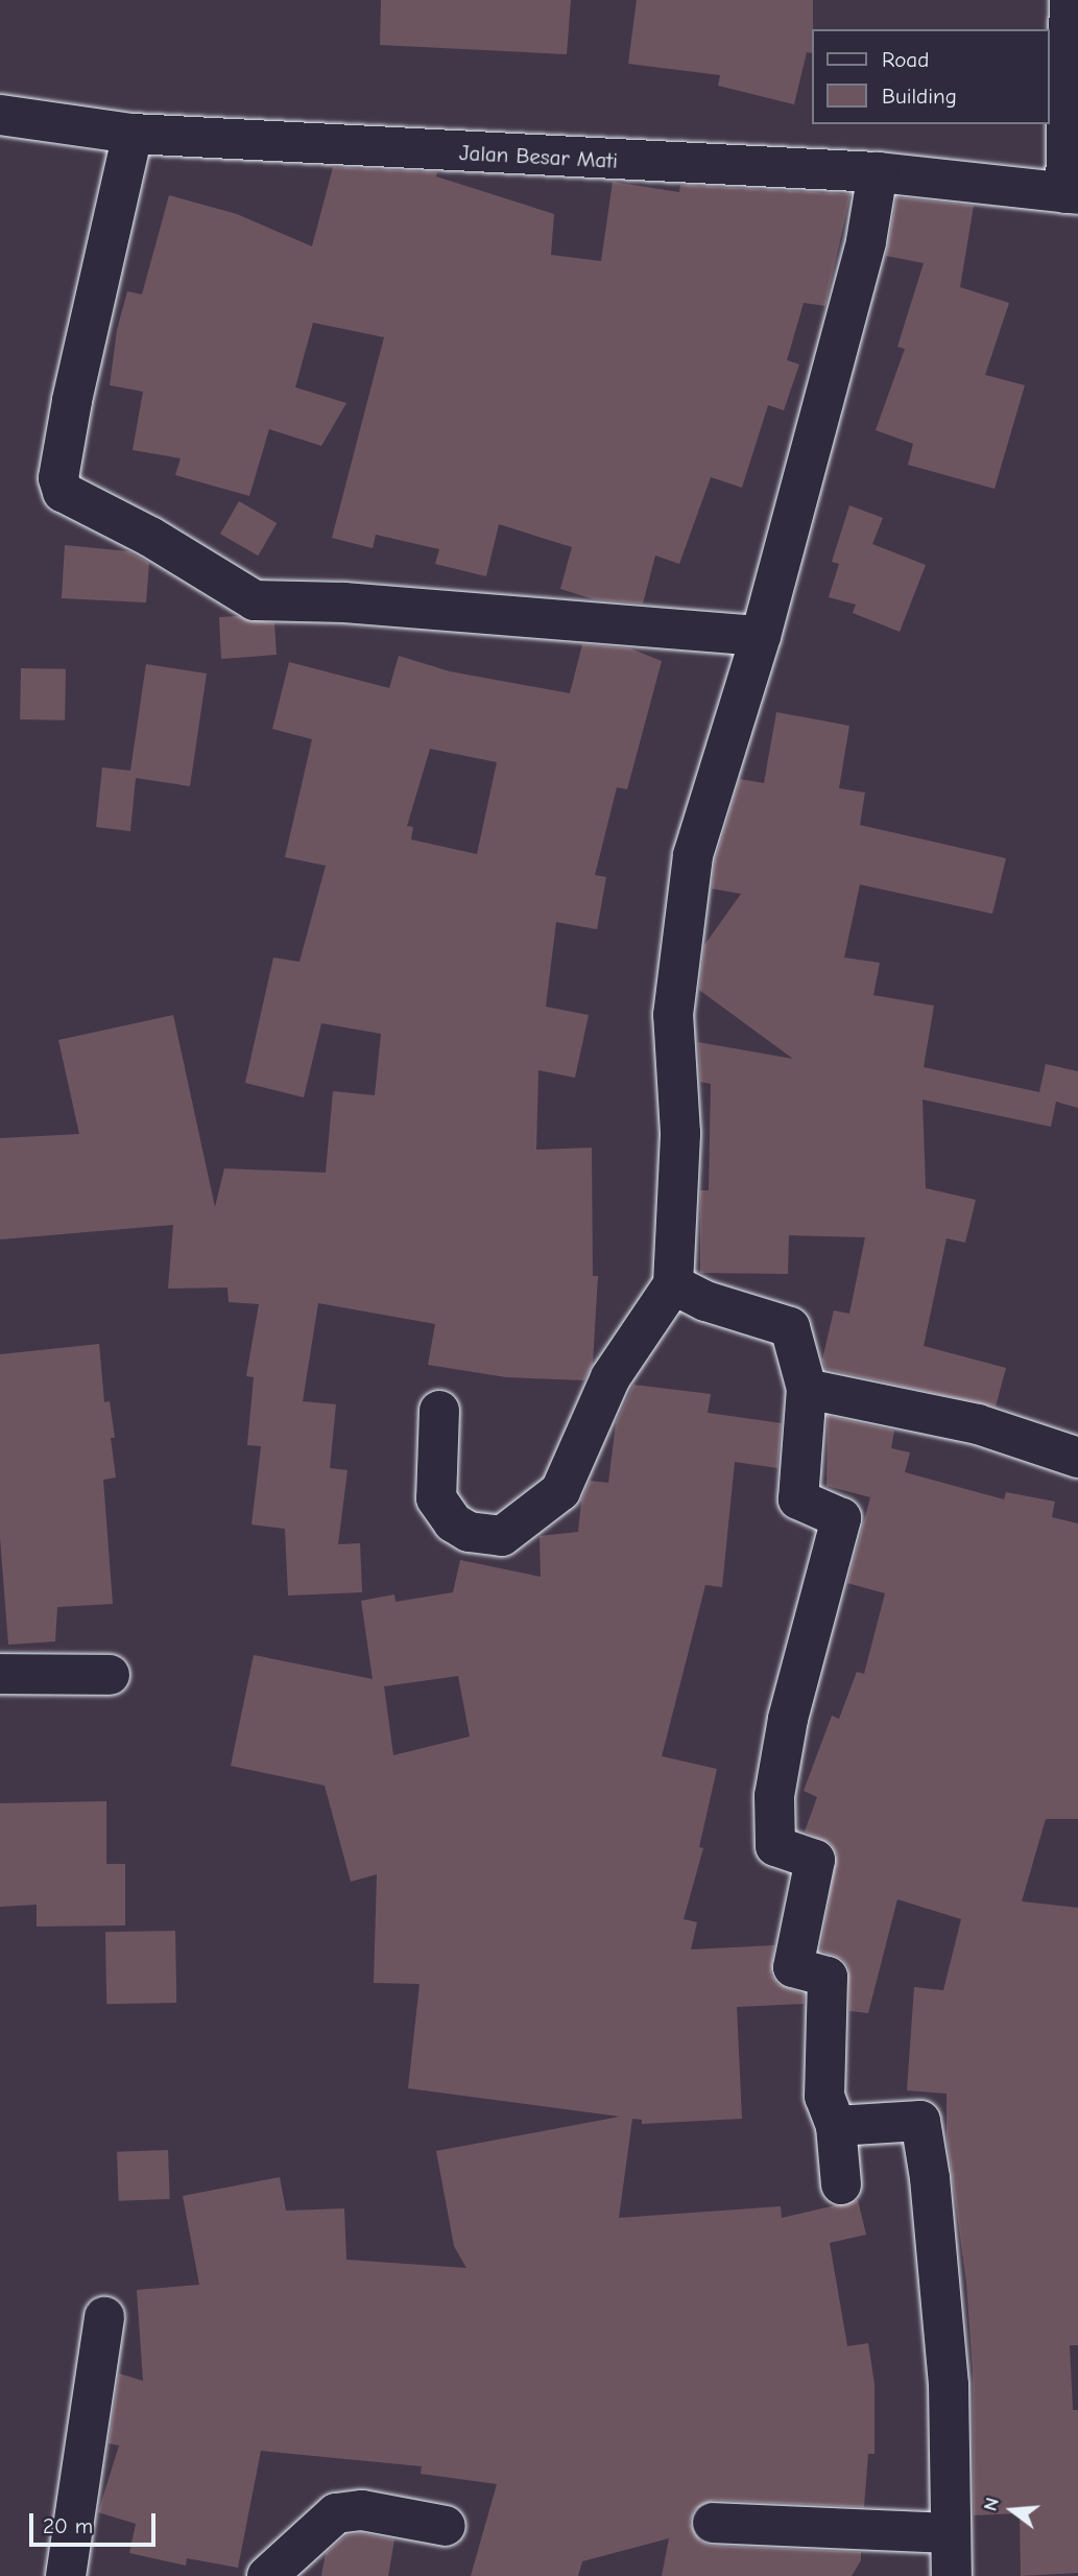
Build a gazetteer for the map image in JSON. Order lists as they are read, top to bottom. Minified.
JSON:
{"streets":{"street":["Jalan Besar Mati"]},"legend":["Road","Building"],"scale_bar":"20 m","north":"left"}
